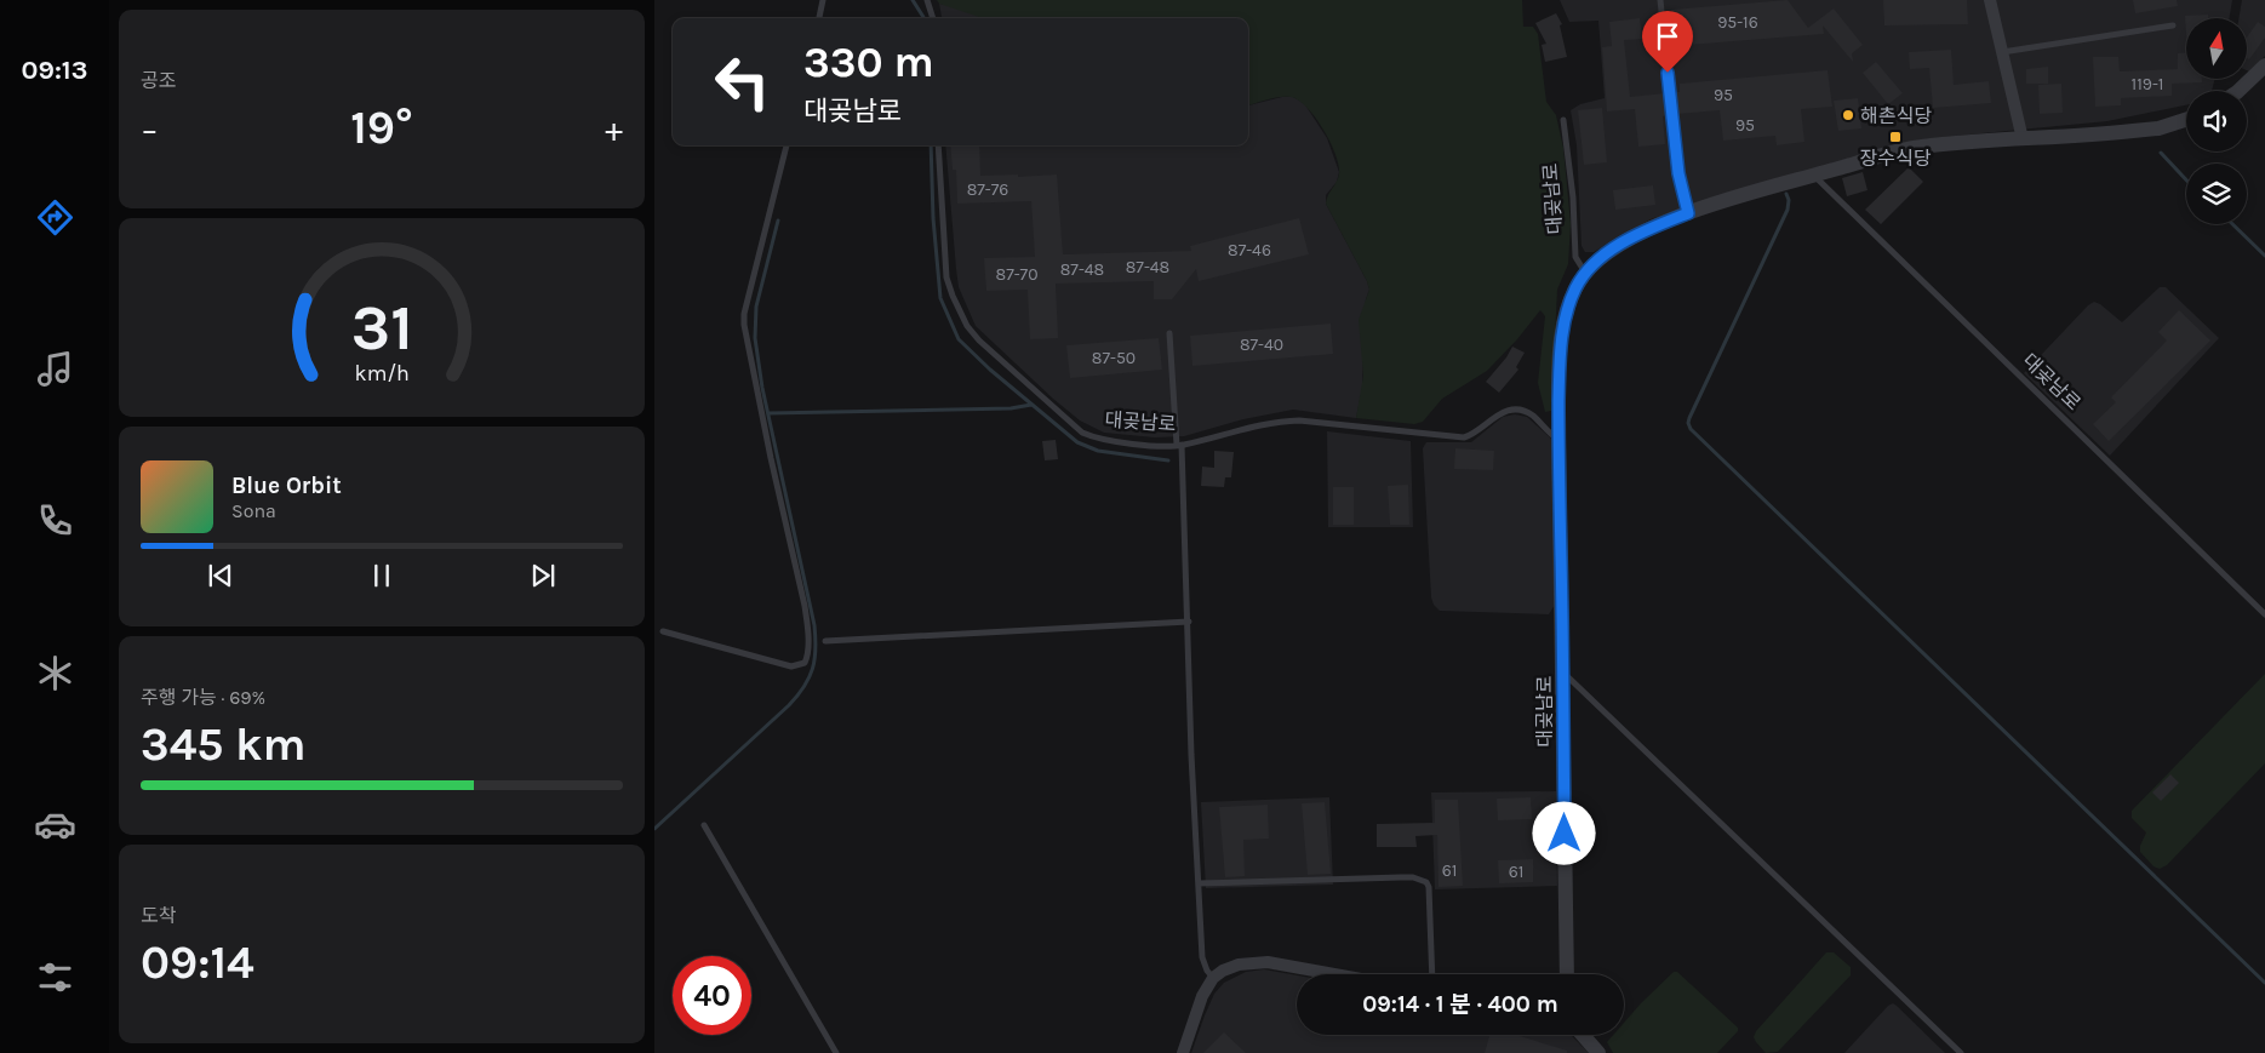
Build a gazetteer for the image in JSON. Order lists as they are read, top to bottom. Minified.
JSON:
{"streets":{"street":["대곶남로"]},"places":{"other":["해촌식당"],"transit":["장수식당"]},"house_numbers":["95-16","119-1","95","95","87-76","87-46","87-48","87-48","87-70","87-40","87-50","61","61"],"north":"top","page":{"tabs":"09:13","tile":["공조",["주행 가능 · 69%","345 km"],["도착","09:14"]],"turn":["330 m","대곶남로"],"heat":["−","19°","+"],"song":["Blue Orbit","Sona"],"limit":"40","trip":"09:14 · 1 분 · 400 m","gauge":["31","km/h"]}}
